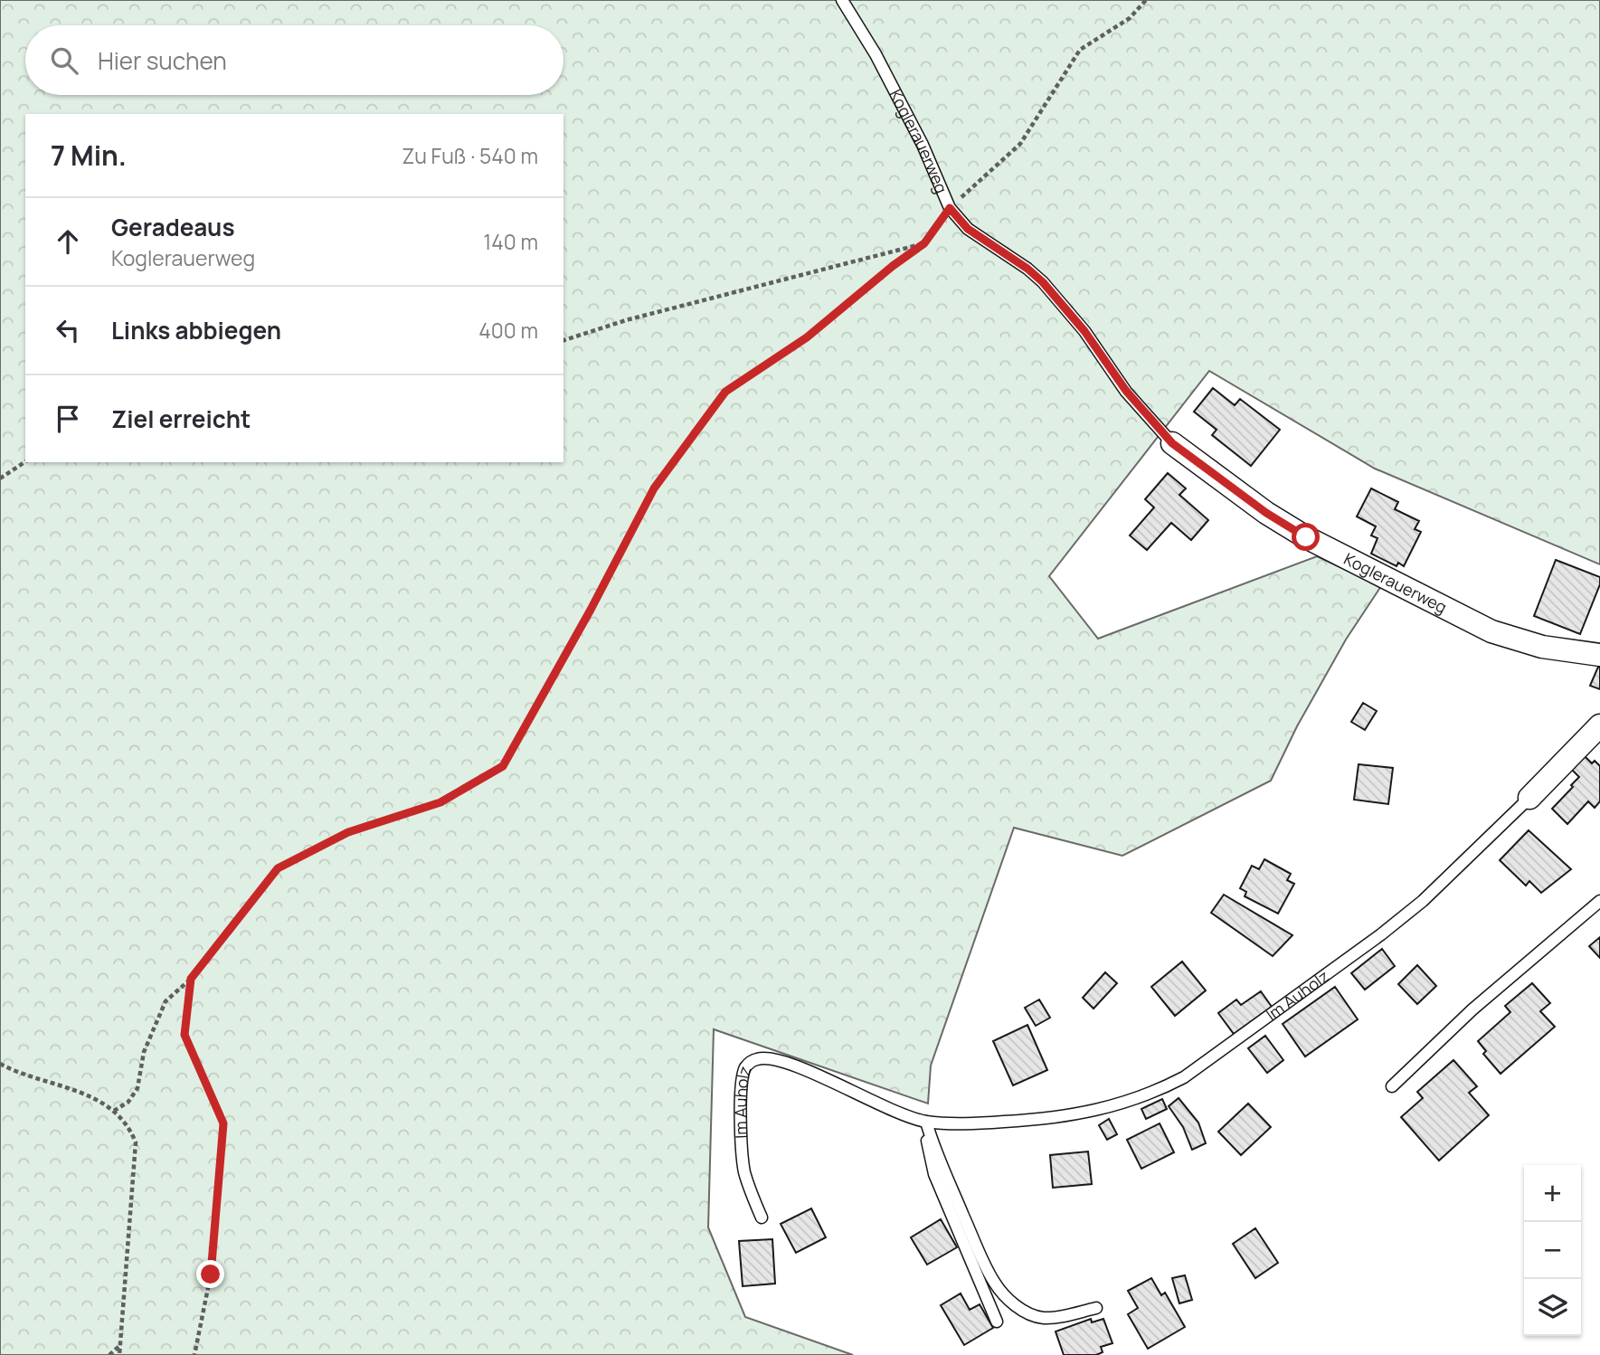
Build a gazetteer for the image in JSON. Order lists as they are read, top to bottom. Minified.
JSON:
{"streets":{"street":["Koglerauerweg","Im Auholz"]},"page":{"search":"Hier suchen","heading":["7 Min.","Zu Fuß · 540 m"],"list":[["Geradeaus","Koglerauerweg","140 m"],["Links abbiegen","400 m"],"Ziel erreicht"],"map_buttons":["+","−"]}}
